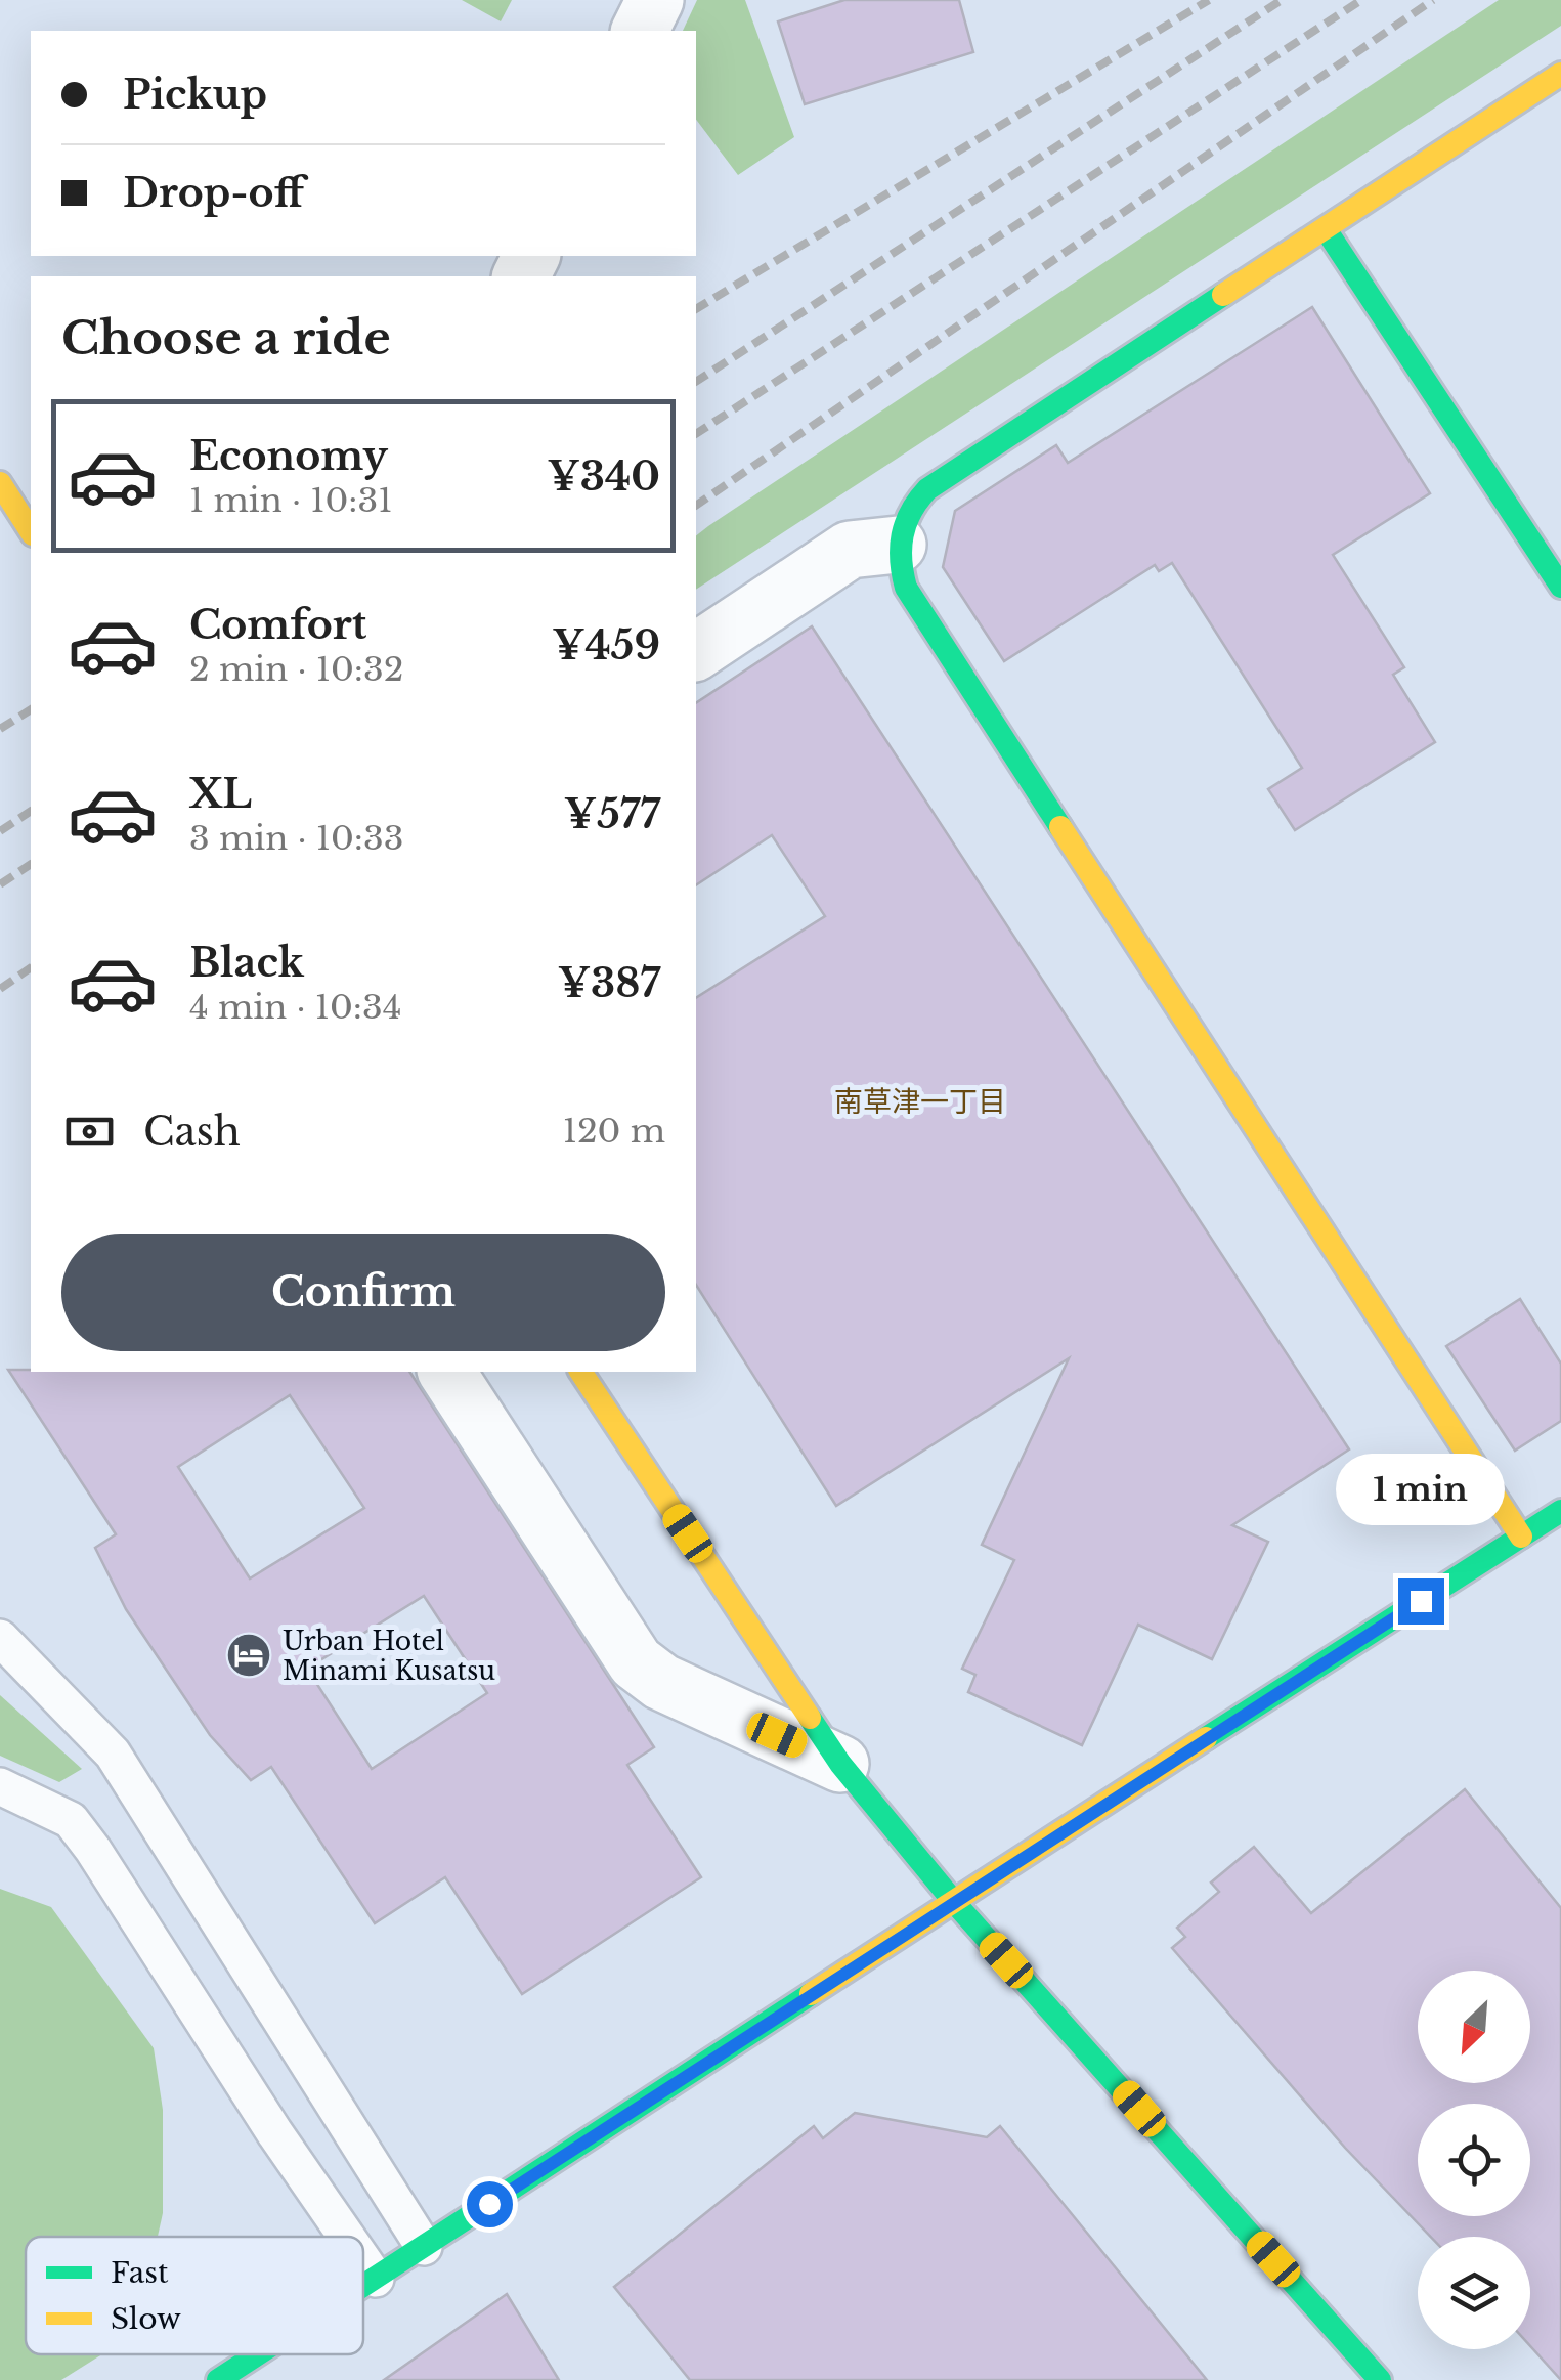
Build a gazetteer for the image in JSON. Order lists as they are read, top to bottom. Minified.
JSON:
{"districts":["南草津一丁目"],"places":{"hotel":["Urban Hotel Minami Kusatsu"]},"legend":["Fast","Slow"],"north":"bottom left","page":{"banner":["Pickup","Drop-off"],"heading":"Choose a ride","list":[{"name":"Economy","note":"1 min · 10:31","value":"¥340"},{"name":"Comfort","note":"2 min · 10:32","value":"¥459"},{"name":"XL","note":"3 min · 10:33","value":"¥577"},{"name":"Black","note":"4 min · 10:34","value":"¥387"}],"pay":["Cash","120 m"],"buttons":"Confirm","bubble":"1 min"}}
